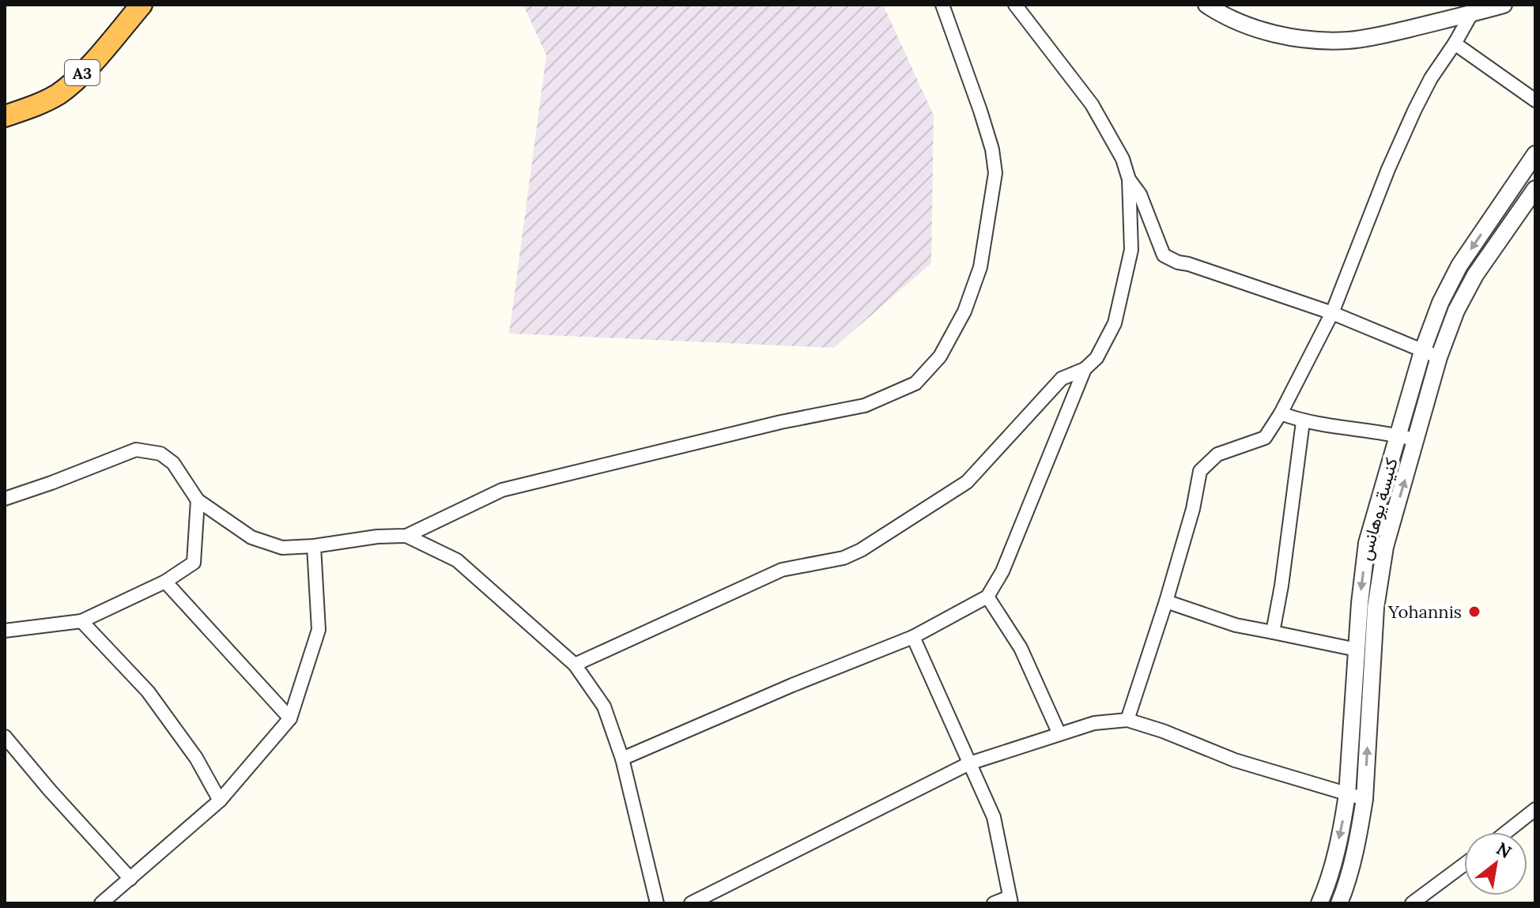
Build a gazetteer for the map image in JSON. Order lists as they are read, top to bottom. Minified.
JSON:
{"streets":{"highway":["A3"],"street":["كنيسة يوهانس"]},"places":["Yohannis"],"north":"top right"}
